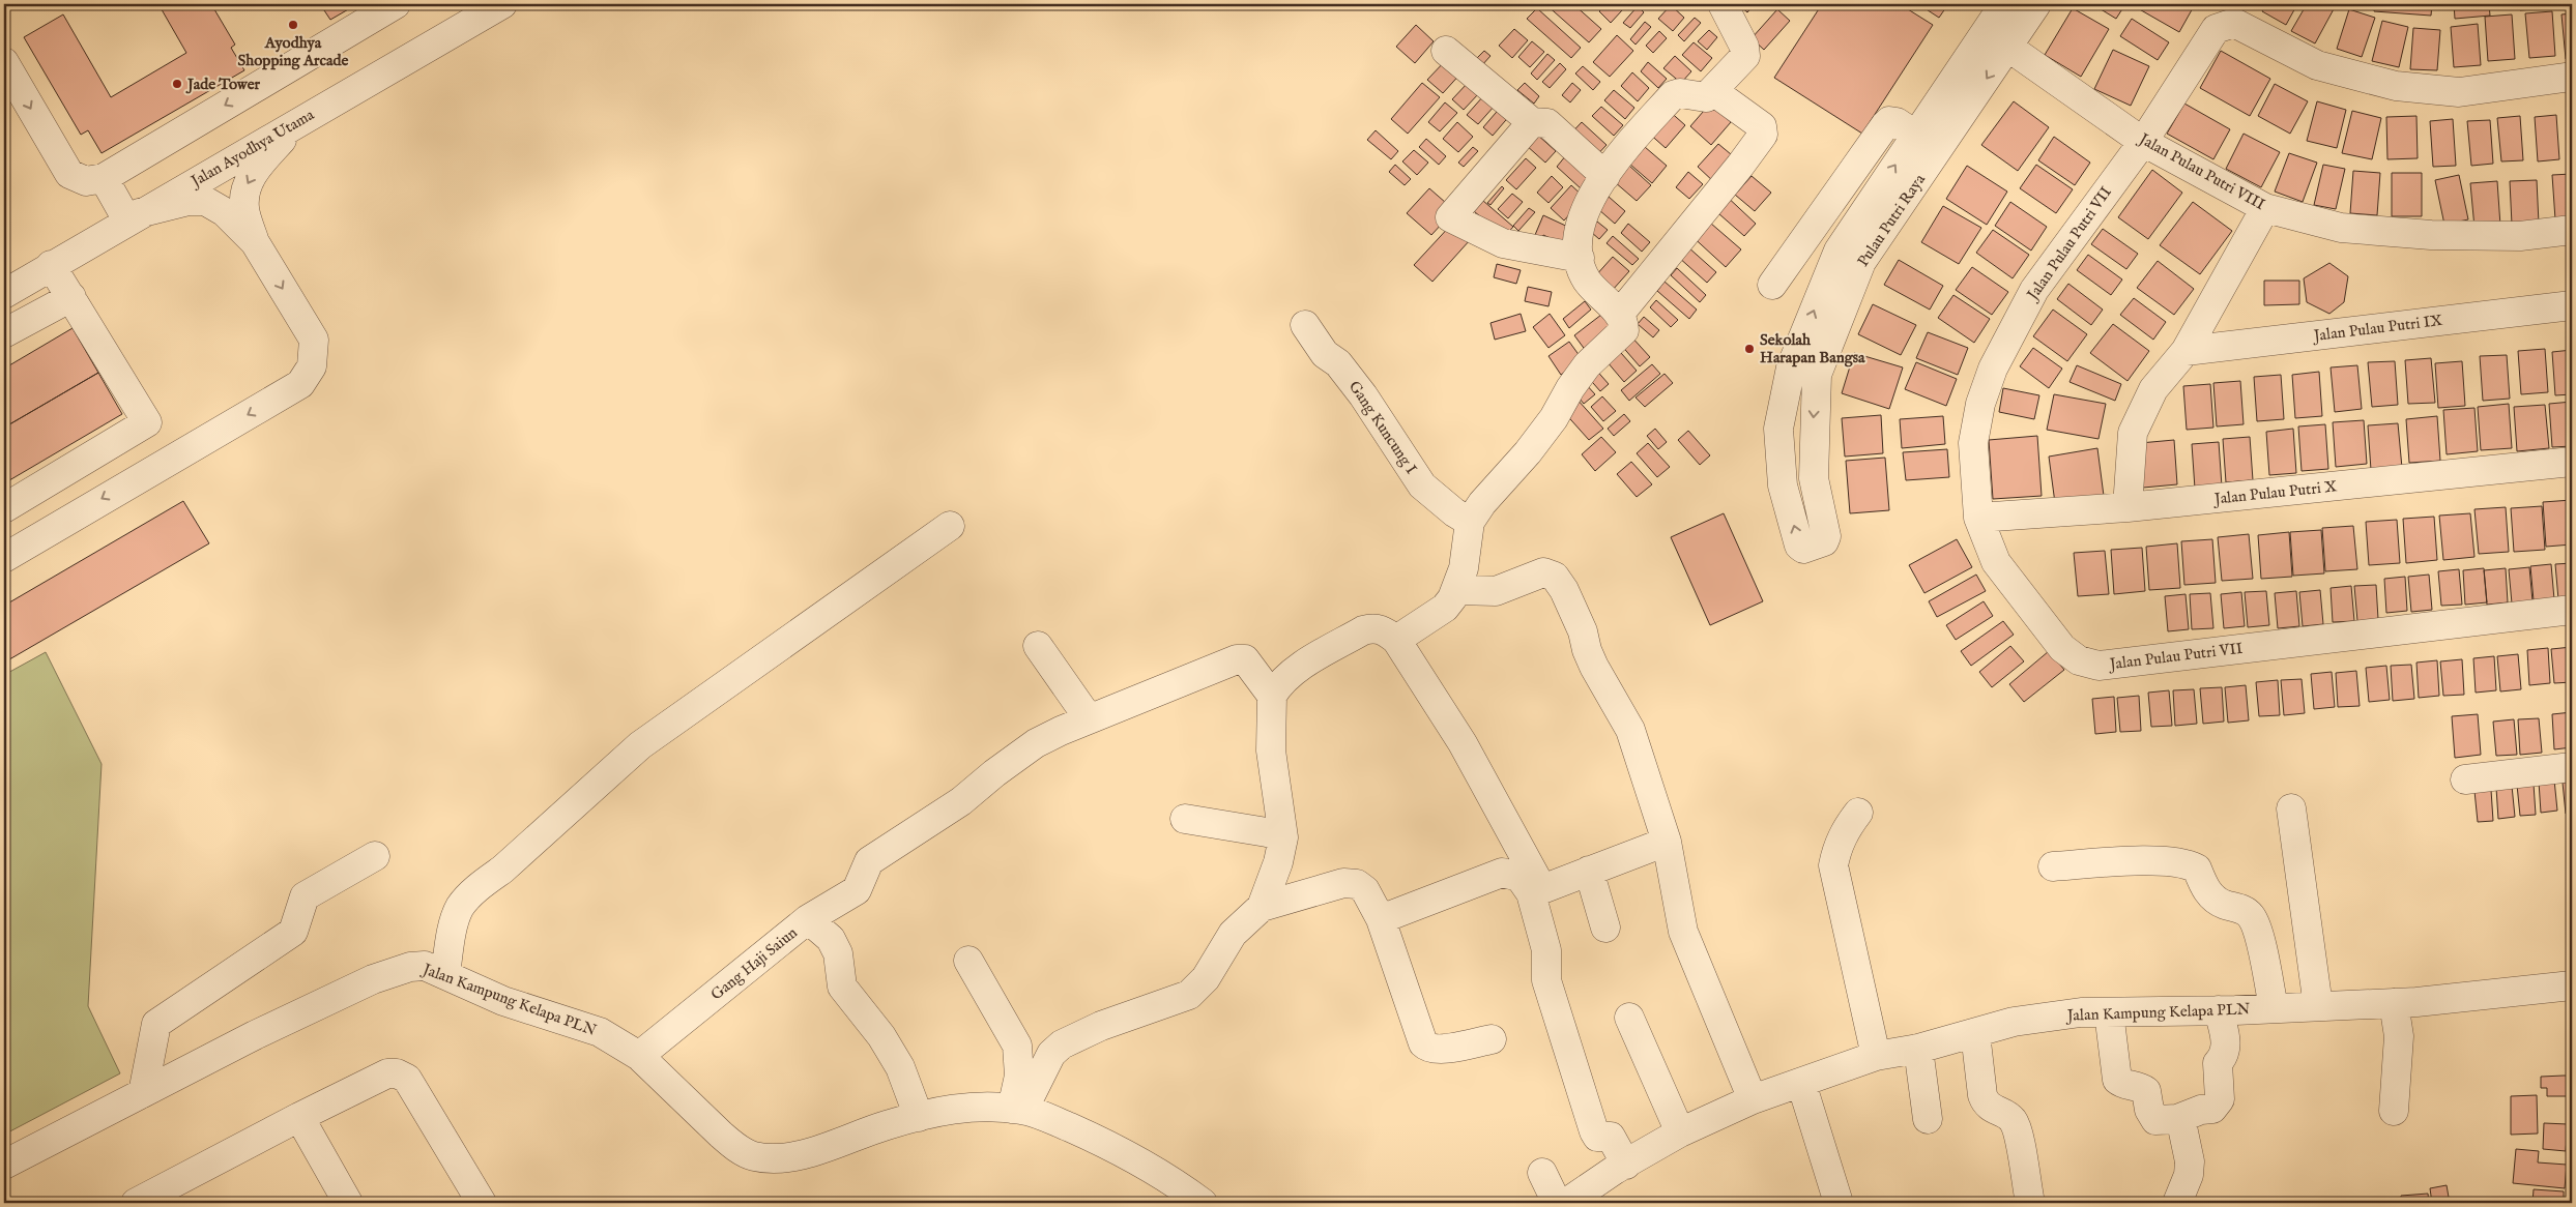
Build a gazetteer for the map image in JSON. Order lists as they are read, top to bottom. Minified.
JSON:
{"streets":{"street":["Jalan Ayodhya Utama","Jalan Pulau Putri VIII","Pulau Putri Raya","Jalan Pulau Putri VII","Jalan Pulau Putri IX","Gang Kuncung I","Jalan Pulau Putri X","Gang Haji Saiun","Jalan Kampung Kelapa PLN"]},"crossings":[["Jalan Pulau Putri VIII","Pulau Putri Raya"],["Jalan Pulau Putri VIII","Jalan Pulau Putri VII"],["Jalan Pulau Putri VII","Jalan Pulau Putri X"],["Gang Haji Saiun","Jalan Kampung Kelapa PLN"]],"places":["Ayodhya Shopping Arcade","Jade Tower","Sekolah Harapan Bangsa"]}
